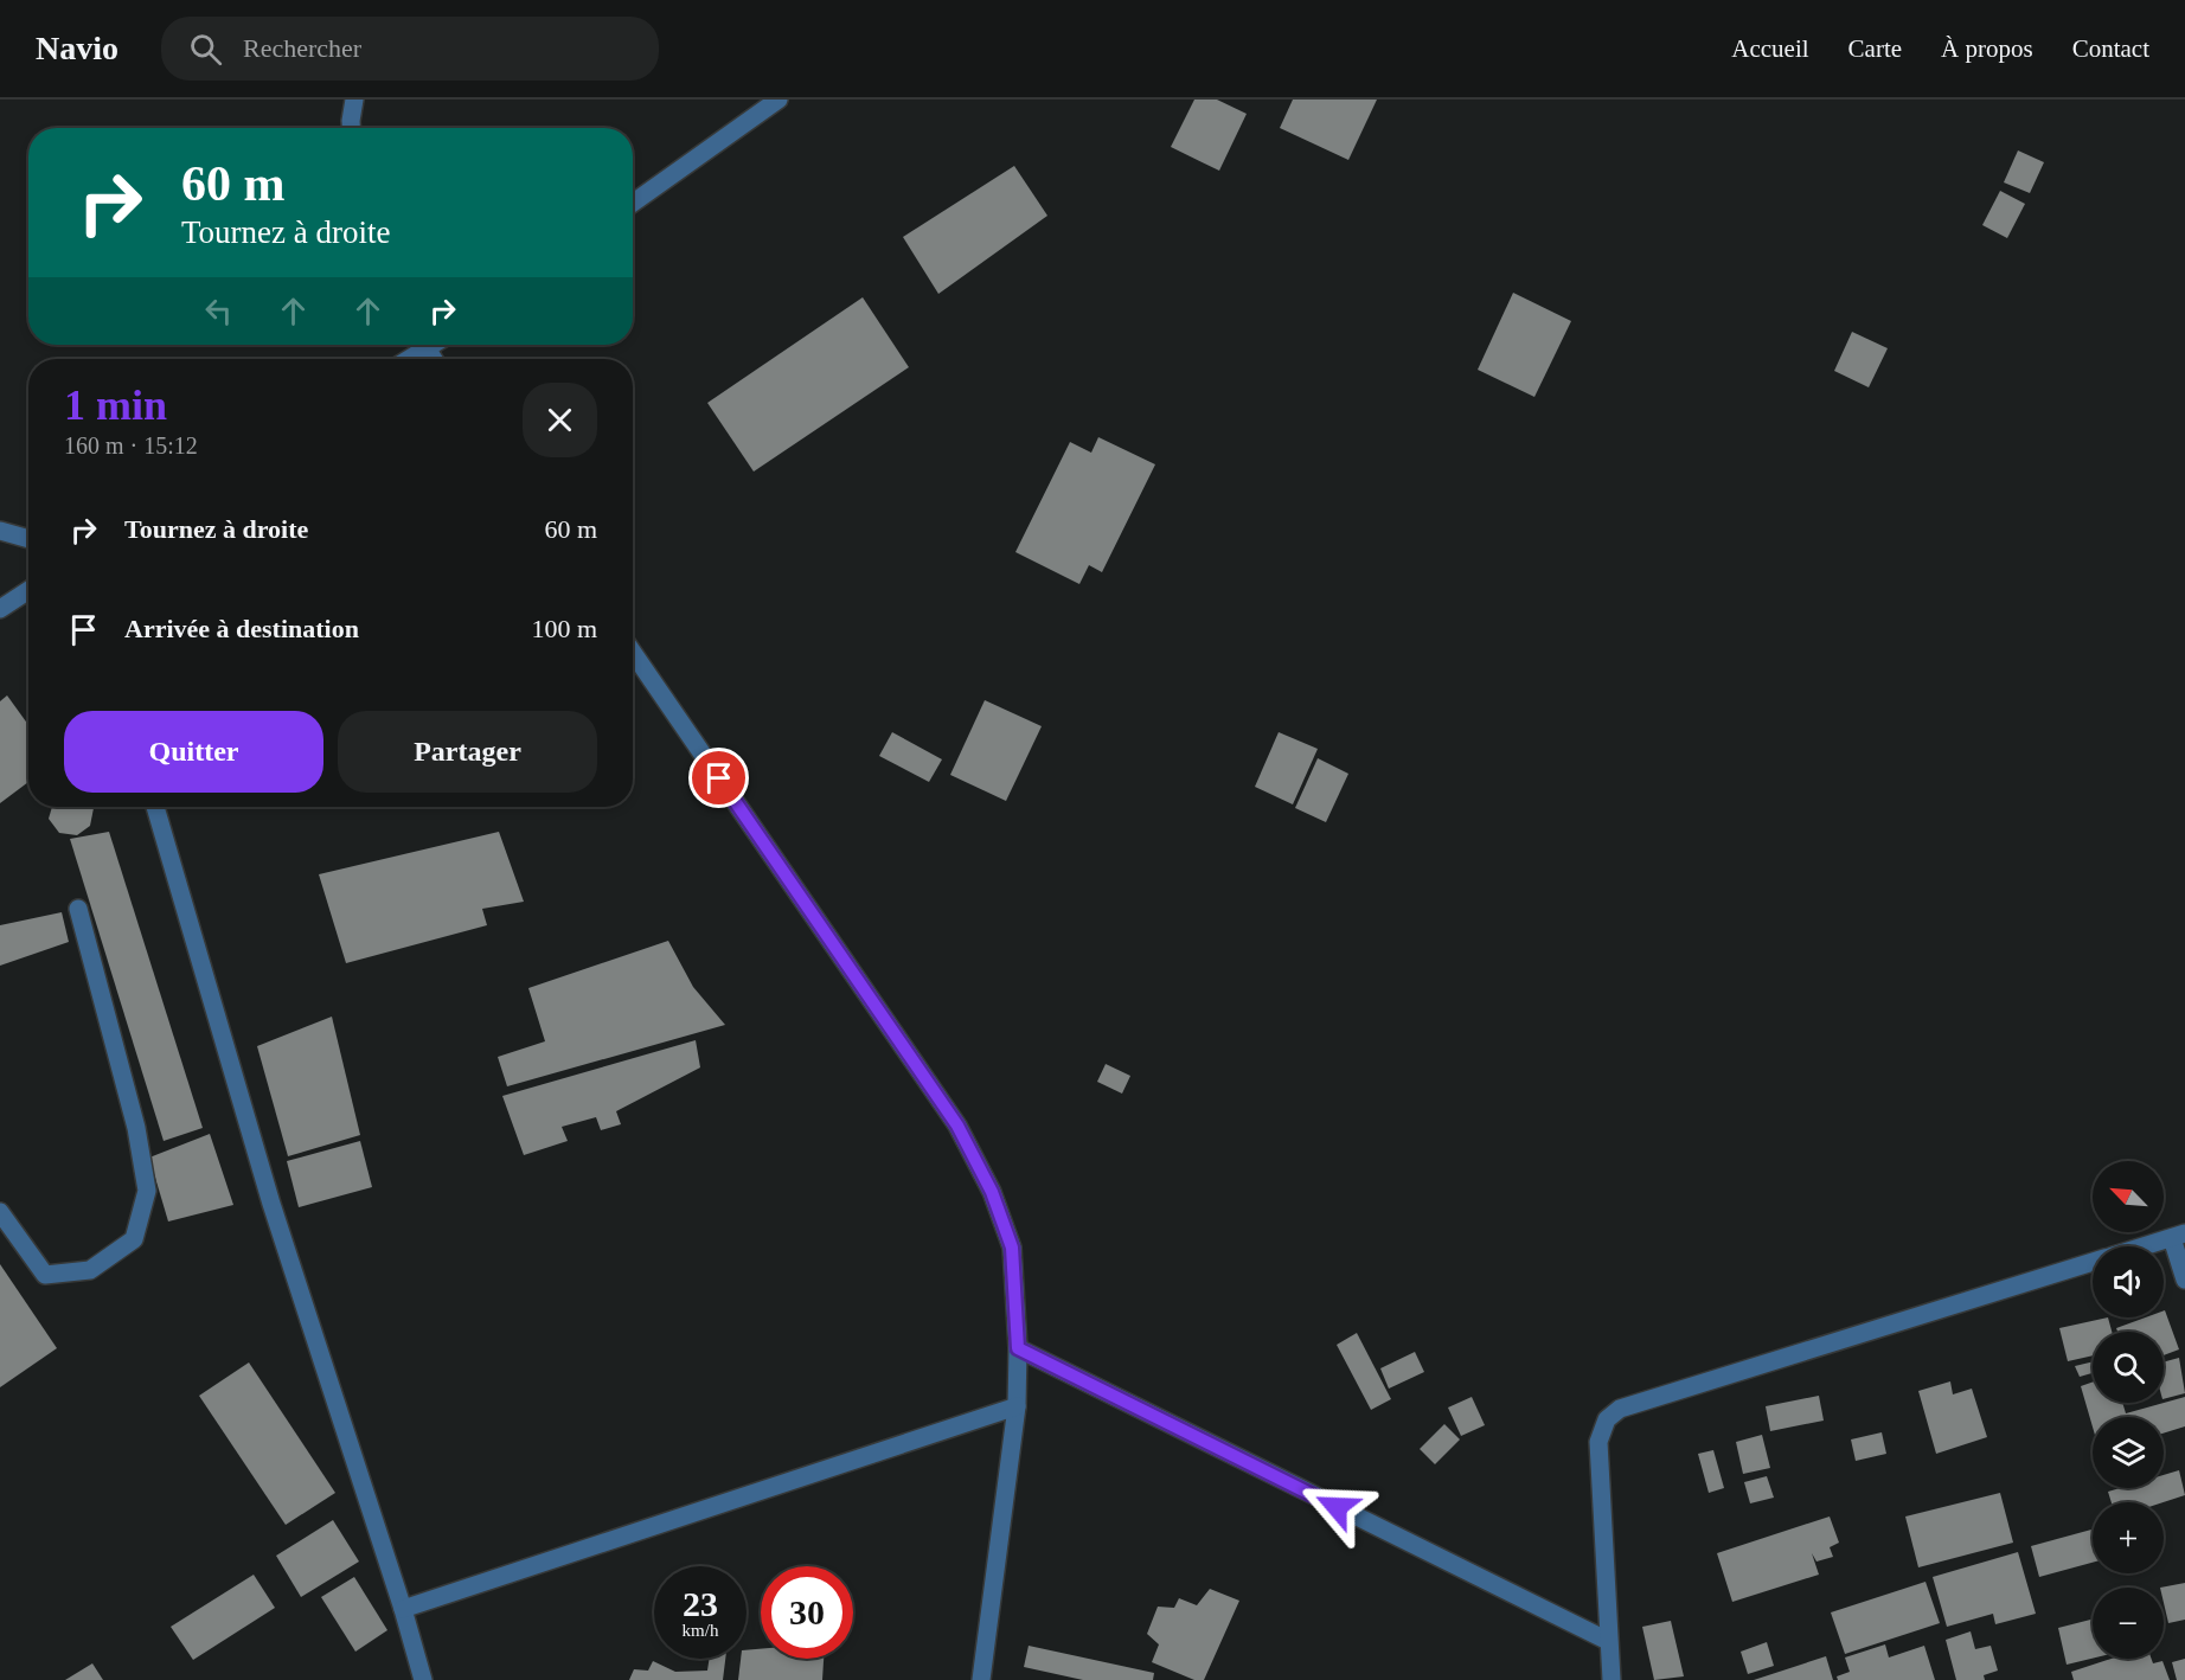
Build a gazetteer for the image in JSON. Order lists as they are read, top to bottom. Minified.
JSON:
{"north":"top left","page":{"header":"Navio","search":"Rechercher","nav":["Accueil","Carte","À propos","Contact"],"turn":["60 m","Tournez à droite"],"heading":["1 min","160 m · 15:12"],"list":[{"name":"Tournez à droite","value":"60 m"},{"name":"Arrivée à destination","value":"100 m"}],"buttons":["Quitter","Partager"],"map_buttons":["+","−"],"speed":"23 km/h","limit":"30"}}
